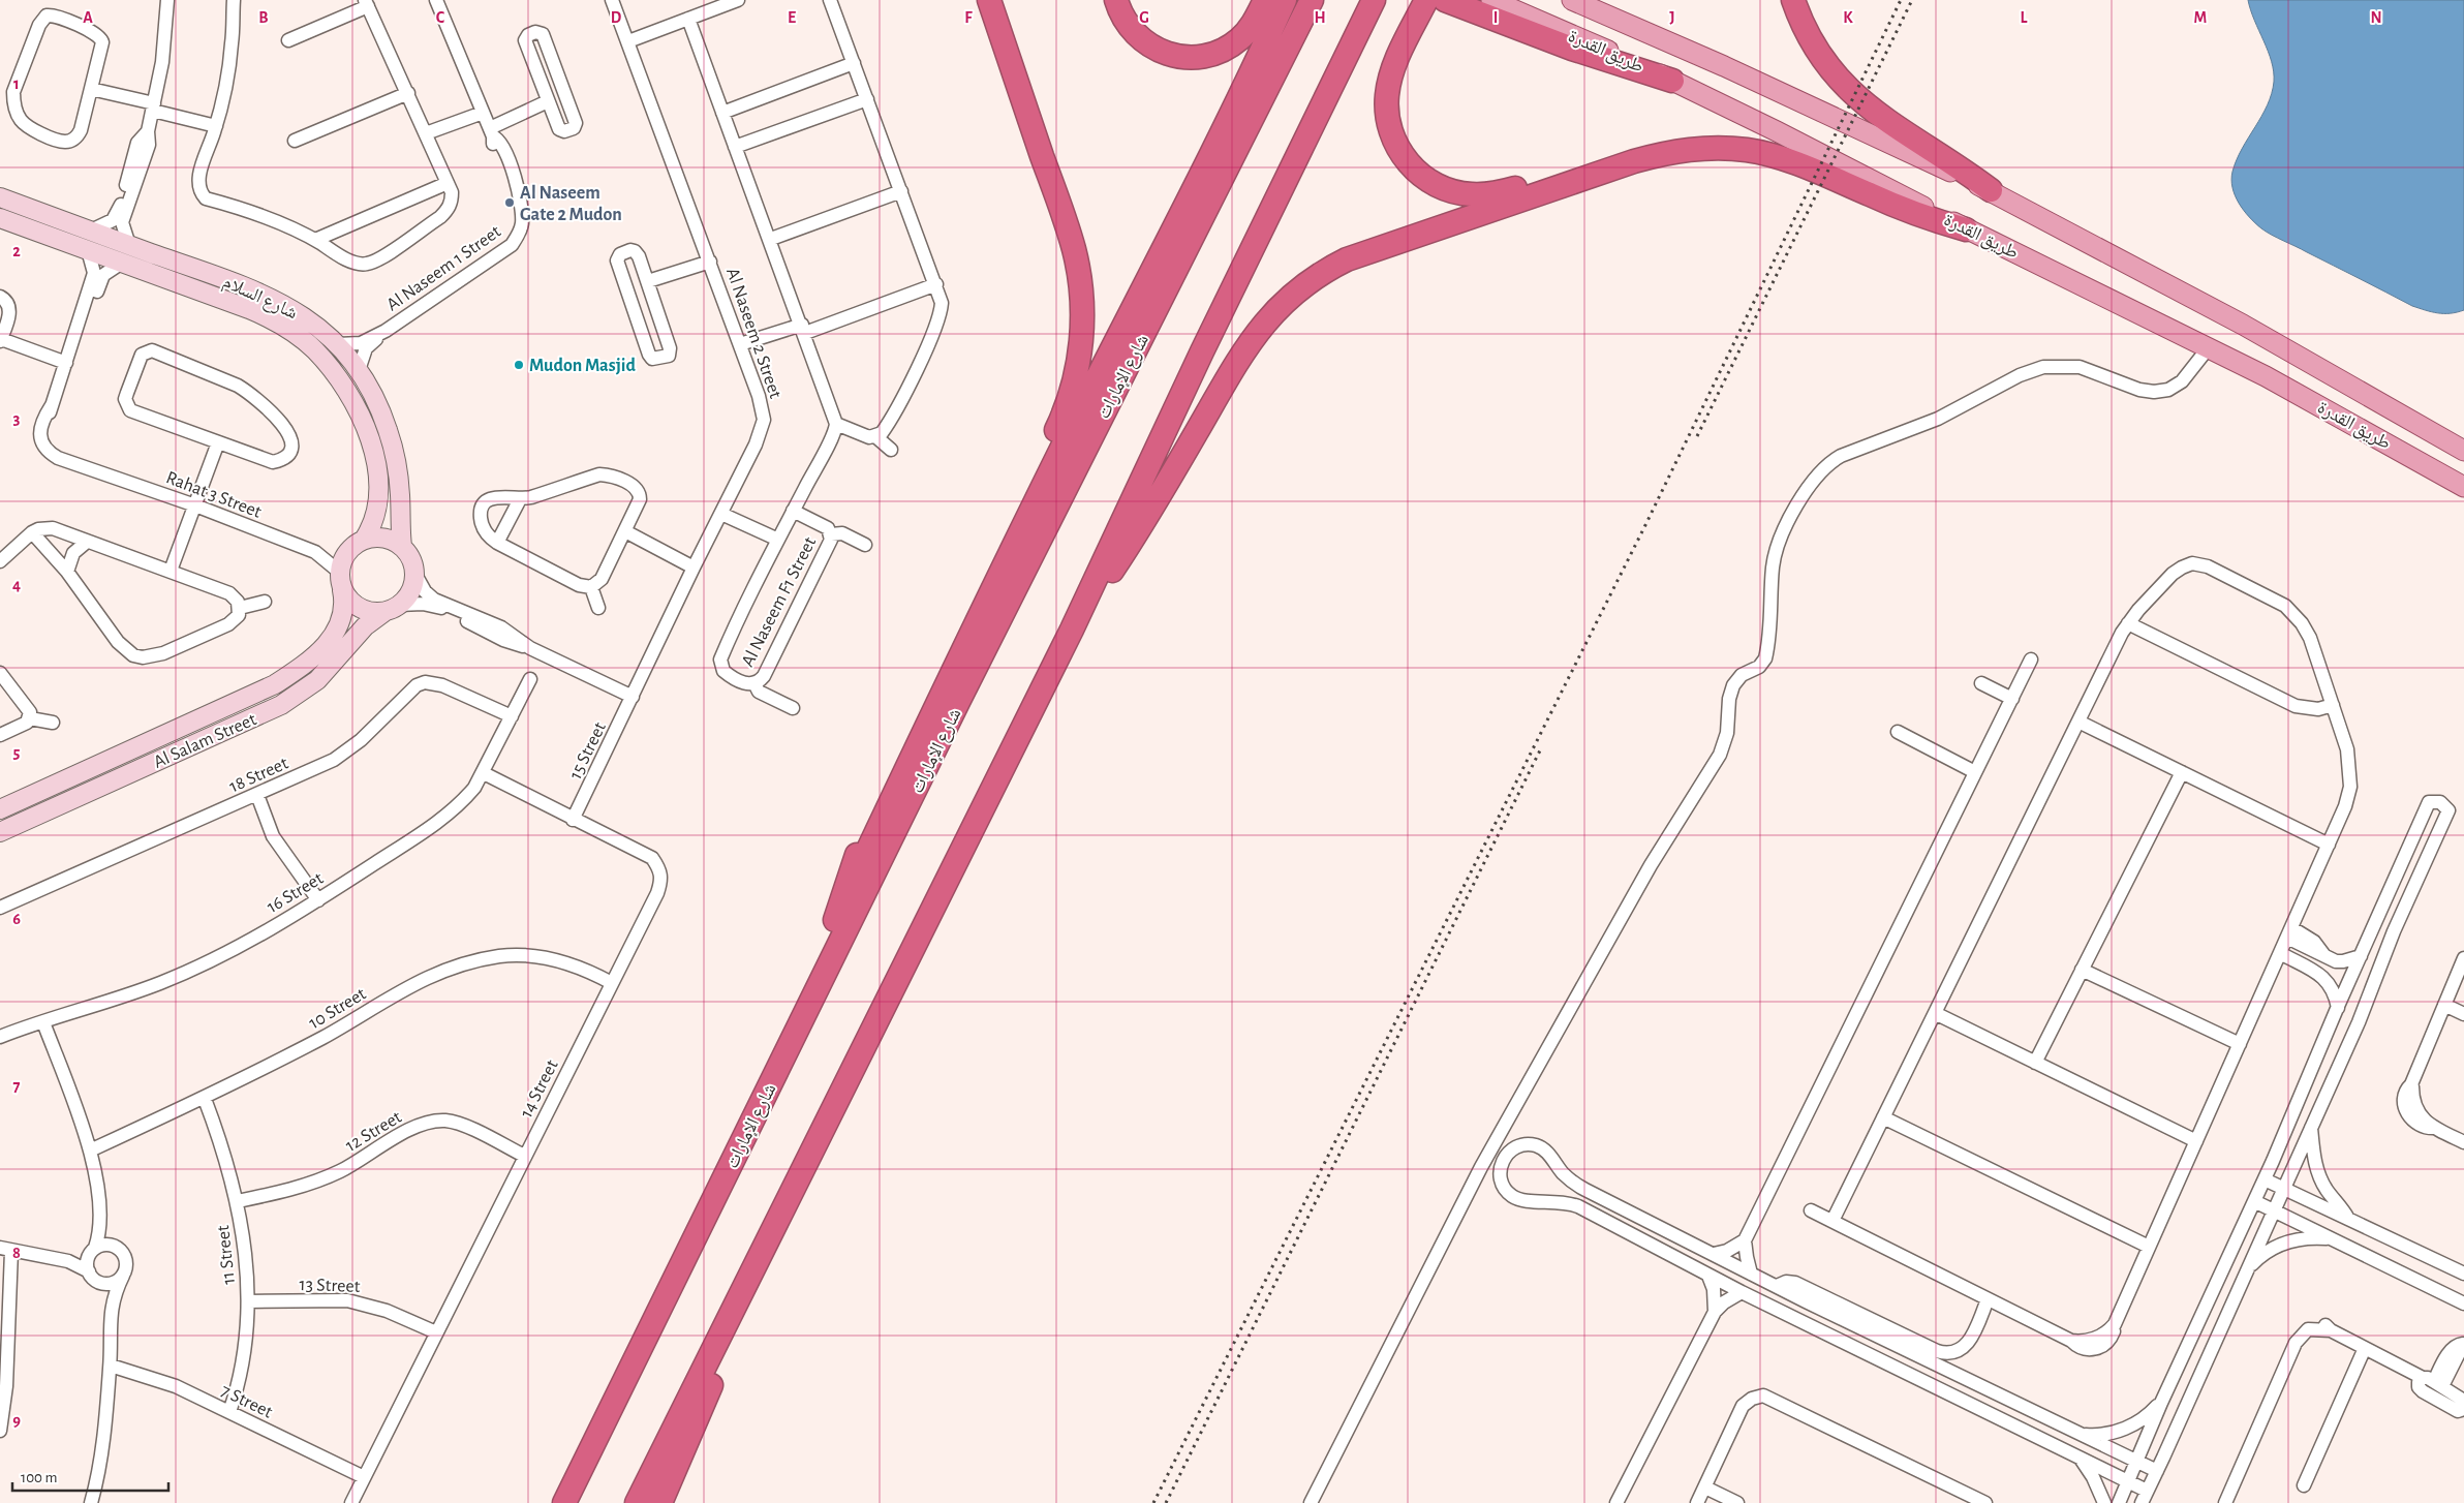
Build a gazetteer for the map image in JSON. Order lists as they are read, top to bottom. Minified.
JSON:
{"streets":{"highway":["شارع الإمارات"],"main road":["طريق القدرة"],"street":["Al Naseem 1 Street","شارع السلام","Al Naseem 2 Street","Rahat 3 Street","Al Naseem F1 Street","Al Salam Street","15 Street","18 Street","16 Street","10 Street","14 Street","12 Street","11 Street","13 Street","7 Street"]},"crossings":[["Al Naseem 1 Street","شارع السلام"],["شارع السلام","Rahat 3 Street"],["شارع السلام","Al Salam Street"],["Al Naseem 2 Street","Al Naseem F1 Street"],["Al Naseem 2 Street","15 Street"],["Rahat 3 Street","Al Salam Street"],["15 Street","14 Street"],["18 Street","16 Street"],["16 Street","14 Street"],["10 Street","14 Street"],["10 Street","11 Street"],["14 Street","12 Street"],["14 Street","13 Street"],["14 Street","7 Street"],["12 Street","11 Street"],["11 Street","13 Street"],["11 Street","7 Street"]],"places":["Al Naseem Gate 2 Mudon","Mudon Masjid"],"scale_bar":"100 m","grid":{"columns":["A","B","C","D","E","F","G","H","I","J","K","L","M","N"],"rows":["1","2","3","4","5","6","7","8","9"]}}
